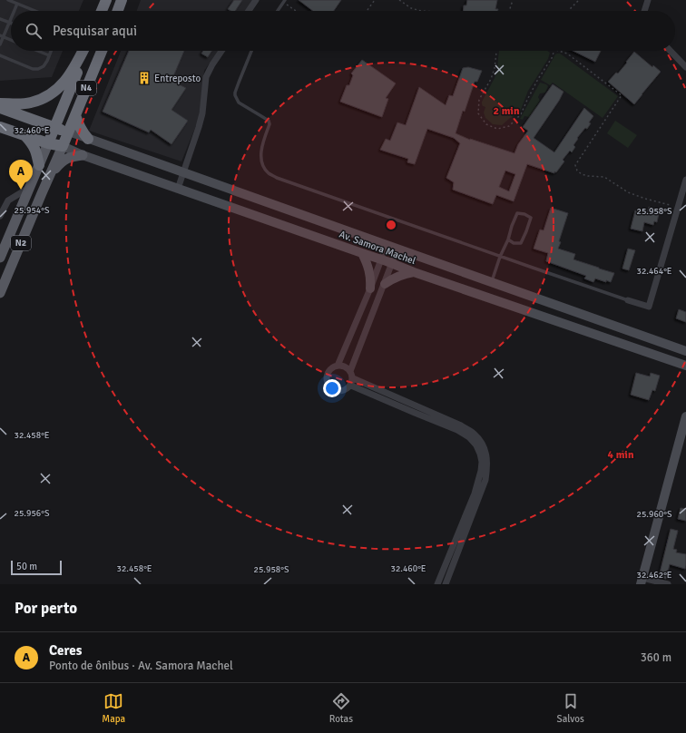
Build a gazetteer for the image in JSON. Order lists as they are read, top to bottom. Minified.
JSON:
{"streets":{"highway":["N4"],"main road":["N2","Av. Samora Machel"]},"crossings":[["N4","N2"],["N4","Av. Samora Machel"],["N2","Av. Samora Machel"]],"places":{"building":["Entreposto"]},"scale_bar":"50 m","page":{"search":"Pesquisar aqui","pins":"A","scale":"50 m","heading":"Por perto","list":[{"mark":"A","name":"Ceres","note":"Ponto de ônibus · Av. Samora Machel","value":"360 m"}],"nav":["Mapa","Rotas","Salvos"]},"coordinates":["32.460°E","25.954°S","25.958°S","32.464°E","32.458°E","25.956°S","25.960°S","32.462°E"],"rings":["2 min","4 min"]}
